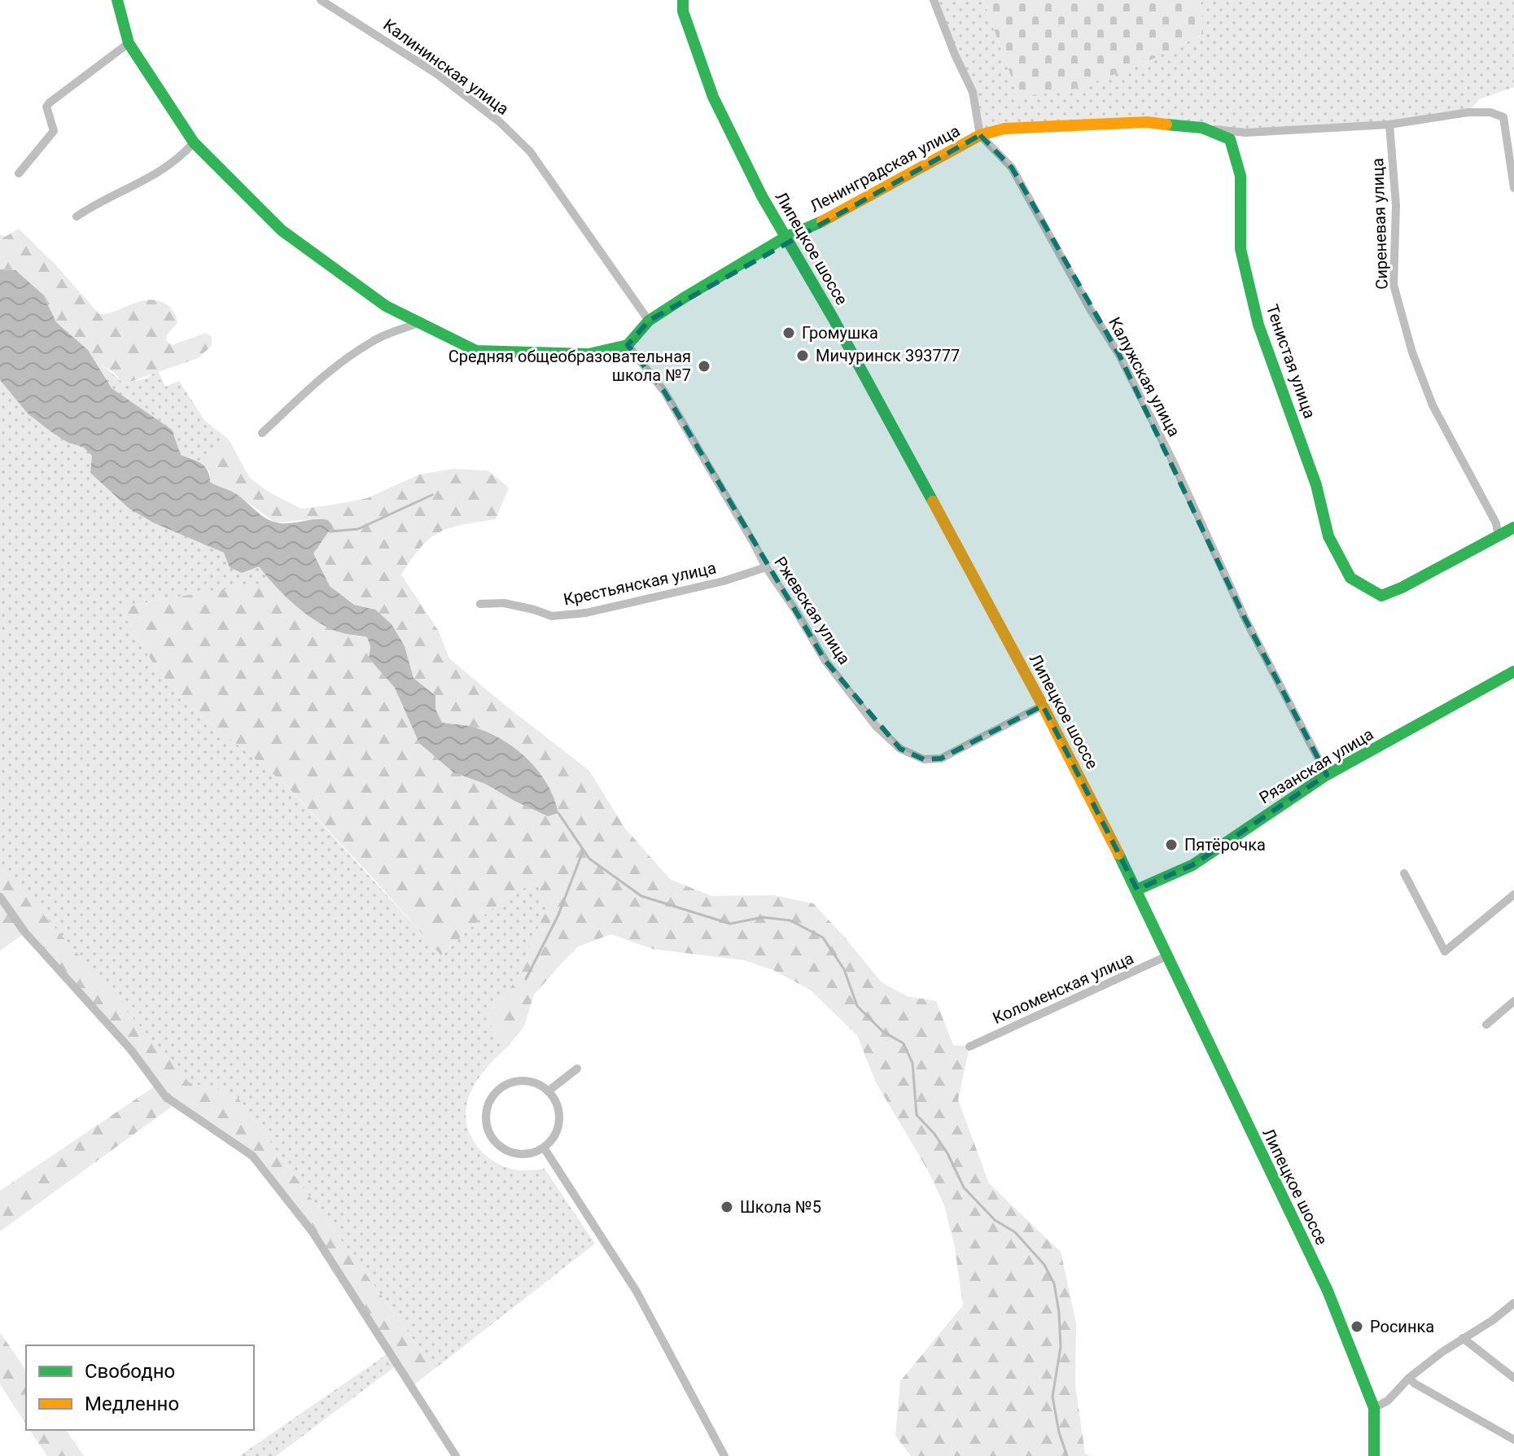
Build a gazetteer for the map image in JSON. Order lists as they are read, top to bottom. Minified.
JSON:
{"streets":{"street":["Калининская улица","Ленинградская улица","Сиреневая улица","Липецкое шоссе","Тенистая улица","Калужская улица","Крестьянская улица","Ржевская улица","Рязанская улица","Коломенская улица"]},"crossings":[["Калининская улица","Ленинградская улица"],["Ленинградская улица","Липецкое шоссе"],["Ленинградская улица","Тенистая улица"],["Ленинградская улица","Калужская улица"],["Ленинградская улица","Ржевская улица"],["Сиреневая улица","Тенистая улица"],["Липецкое шоссе","Ржевская улица"],["Липецкое шоссе","Рязанская улица"],["Липецкое шоссе","Коломенская улица"],["Тенистая улица","Калужская улица"],["Калужская улица","Рязанская улица"],["Крестьянская улица","Ржевская улица"]],"places":["Громушка","Мичуринск 393777","Средняя общеобразовательная школа №7","Пятёрочка","Школа №5","Росинка"],"legend":["Свободно","Медленно"]}
